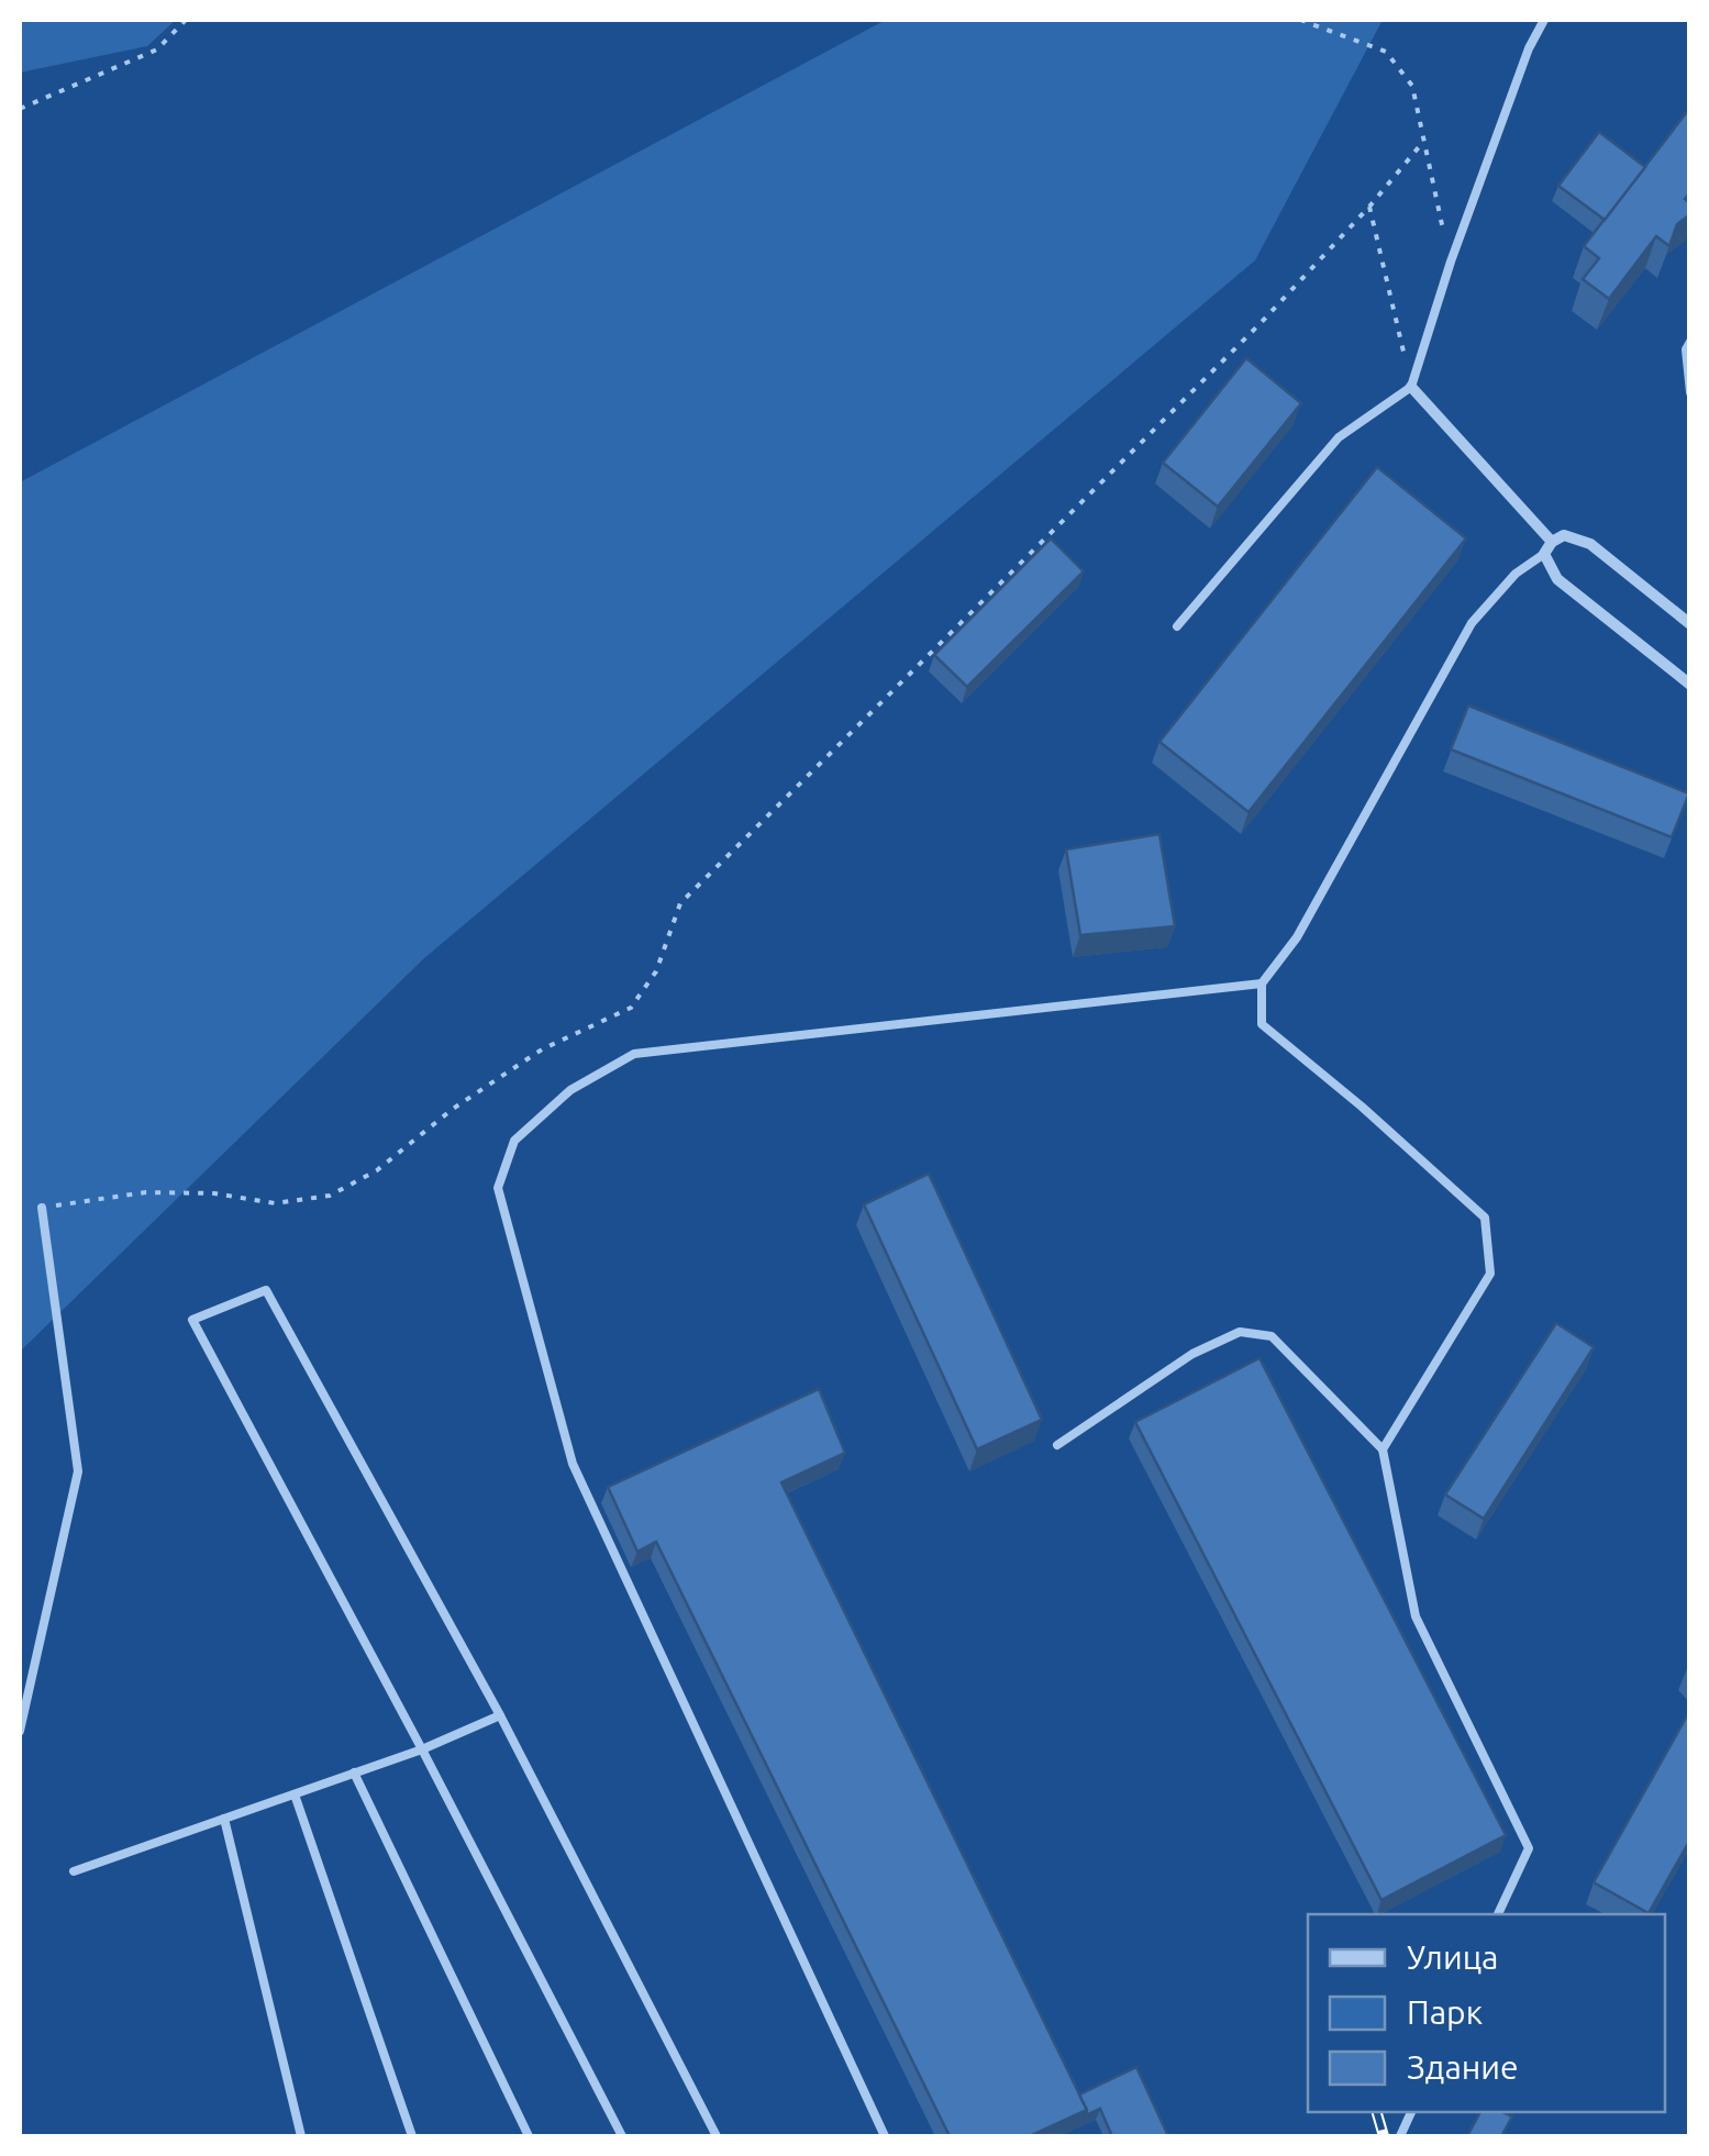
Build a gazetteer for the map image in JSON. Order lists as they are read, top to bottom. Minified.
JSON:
{"legend":["Улица","Парк","Здание"]}
